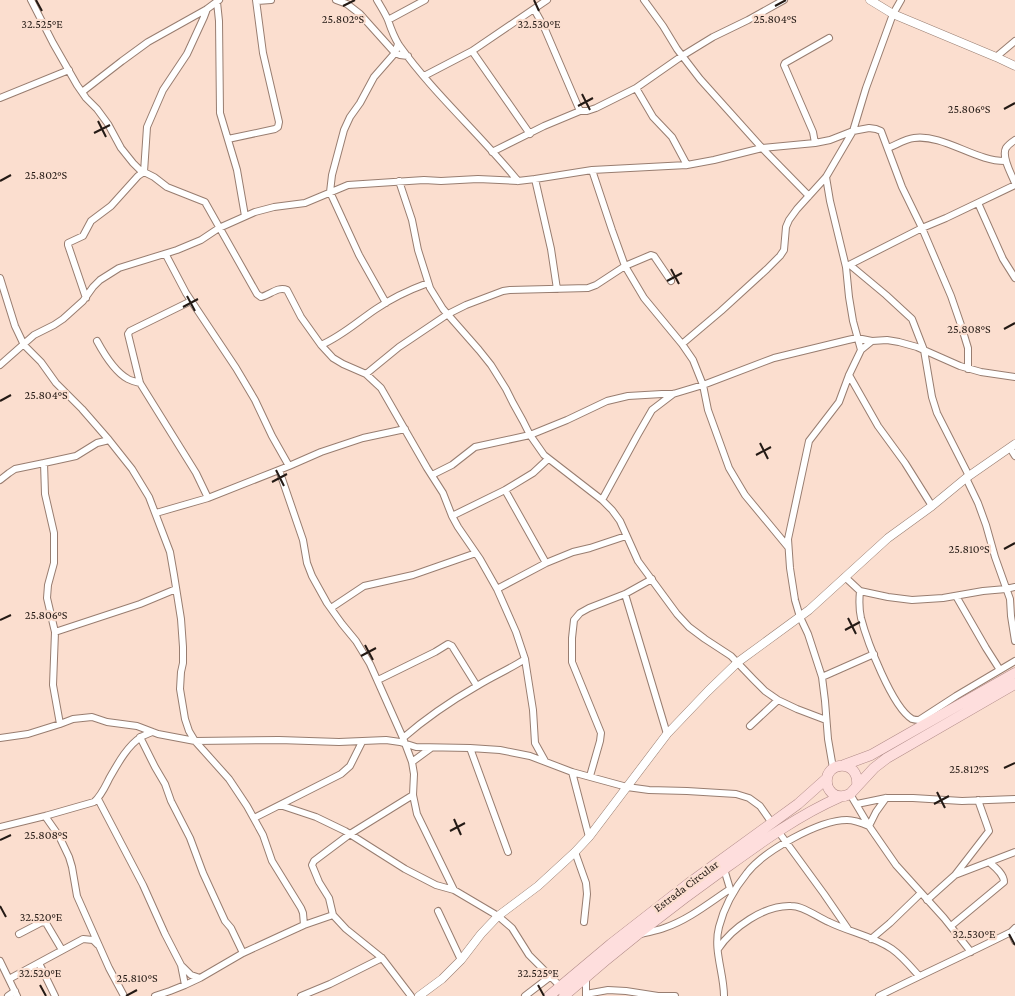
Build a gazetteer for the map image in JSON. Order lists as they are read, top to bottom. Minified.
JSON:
{"streets":{"main road":["Estrada Circular"]},"coordinates":["25.802°S","25.804°S","32.525°E","32.530°E","25.806°S","25.808°S","25.810°S","25.812°S","32.520°E"]}
